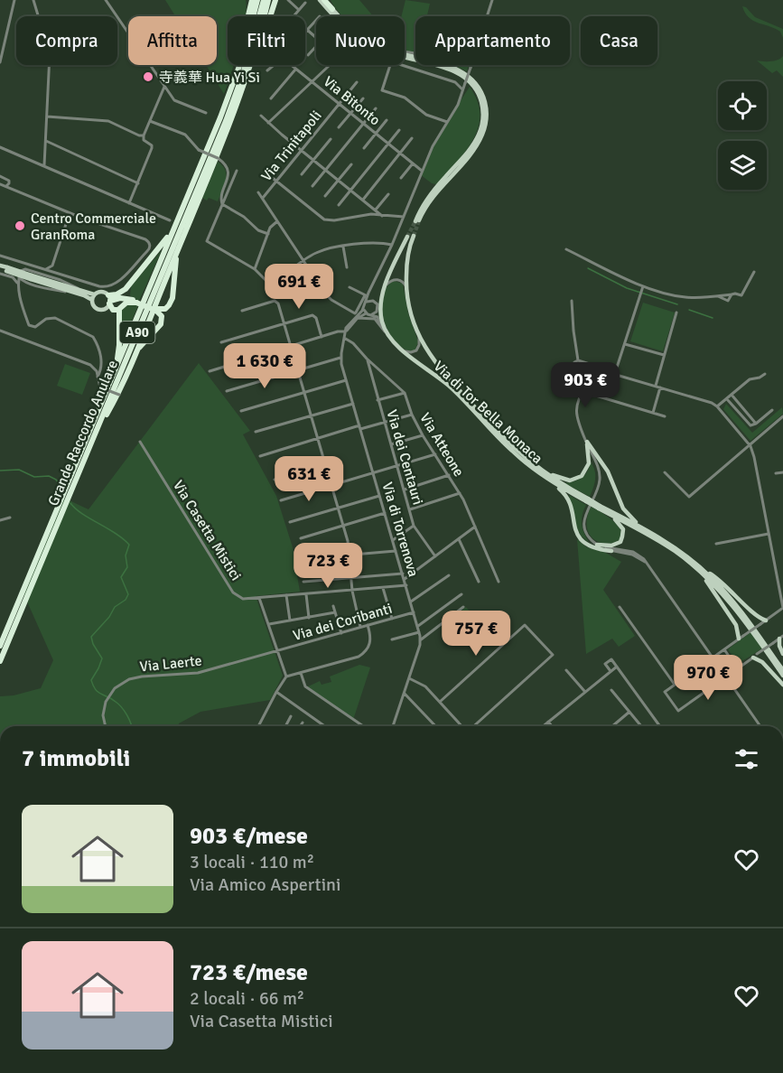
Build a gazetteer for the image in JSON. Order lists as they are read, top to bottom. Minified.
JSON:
{"streets":{"highway":["A90","Grande Raccordo Anulare"],"main road":["Via di Tor Bella Monaca"],"street":["Via Bitonto","Via Trinitapoli","Via Atteone","Via dei Centauri","Via di Torrenova","Via Casetta Mistici","Via dei Coribanti","Via Laerte"]},"crossings":[["Via Bitonto","Via Trinitapoli"],["Via Atteone","Via dei Centauri"],["Via Atteone","Via di Torrenova"],["Via di Torrenova","Via Casetta Mistici"],["Via di Torrenova","Via dei Coribanti"],["Via dei Coribanti","Via Laerte"]],"places":["寺義華 Hua Yi Si","Centro Commerciale GranRoma"],"page":{"chip":["Compra","Affitta","Filtri","Nuovo","Appartamento","Casa"],"price":["691 €","1 630 €","903 €","631 €","723 €","757 €","970 €"],"heading":"7 immobili","list":[{"name":"903 €/mese","note":"3 locali · 110 m² · Via Amico Aspertini"},{"name":"723 €/mese","note":"2 locali · 66 m² · Via Casetta Mistici"}]}}
